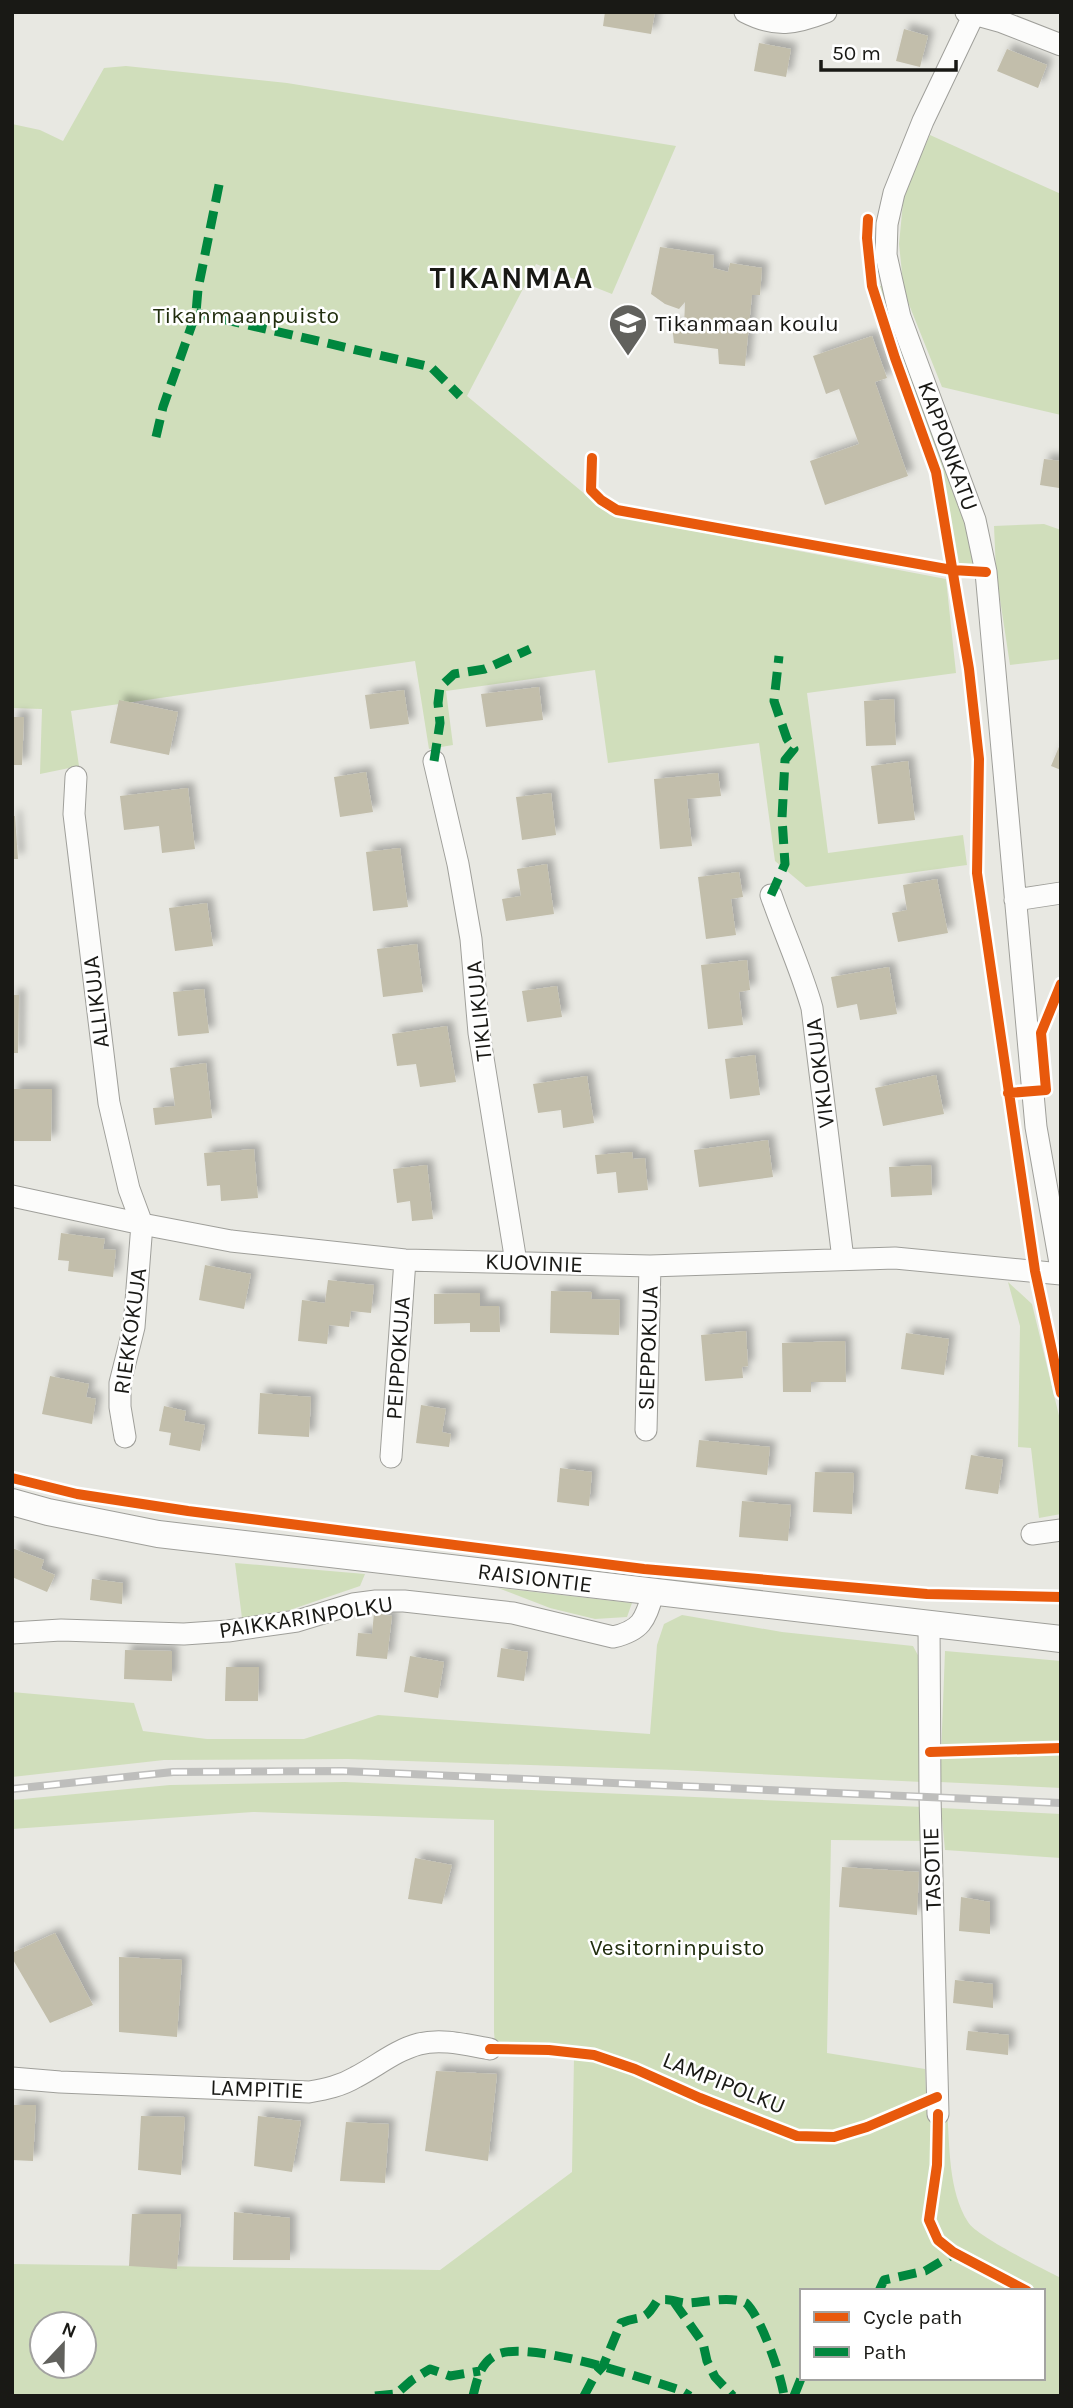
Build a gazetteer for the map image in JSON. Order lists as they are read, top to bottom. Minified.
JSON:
{"streets":{"main road":["RAISIONTIE"],"street":["KAPPONKATU","ALLIKUJA","TIKLIKUJA","VIKLOKUJA","KUOVINIE","RIEKKOKUJA","SIEPPOKUJA","PEIPPOKUJA","PAIKKARINPOLKU","TASOTIE","LAMPITIE"],"cycle path":["LAMPIPOLKU"]},"crossings":[["KAPPONKATU","KUOVINIE"],["ALLIKUJA","KUOVINIE"],["ALLIKUJA","RIEKKOKUJA"],["TIKLIKUJA","KUOVINIE"],["VIKLOKUJA","KUOVINIE"],["KUOVINIE","RIEKKOKUJA"],["KUOVINIE","SIEPPOKUJA"],["KUOVINIE","PEIPPOKUJA"],["RAISIONTIE","PAIKKARINPOLKU"],["RAISIONTIE","TASOTIE"]],"districts":["TIKANMAA"],"parks":["Tikanmaanpuisto","Vesitorninpuisto"],"places":{"school or university":["Tikanmaan koulu"]},"legend":["Cycle path","Path"],"scale_bar":"50 m","north":"top"}
